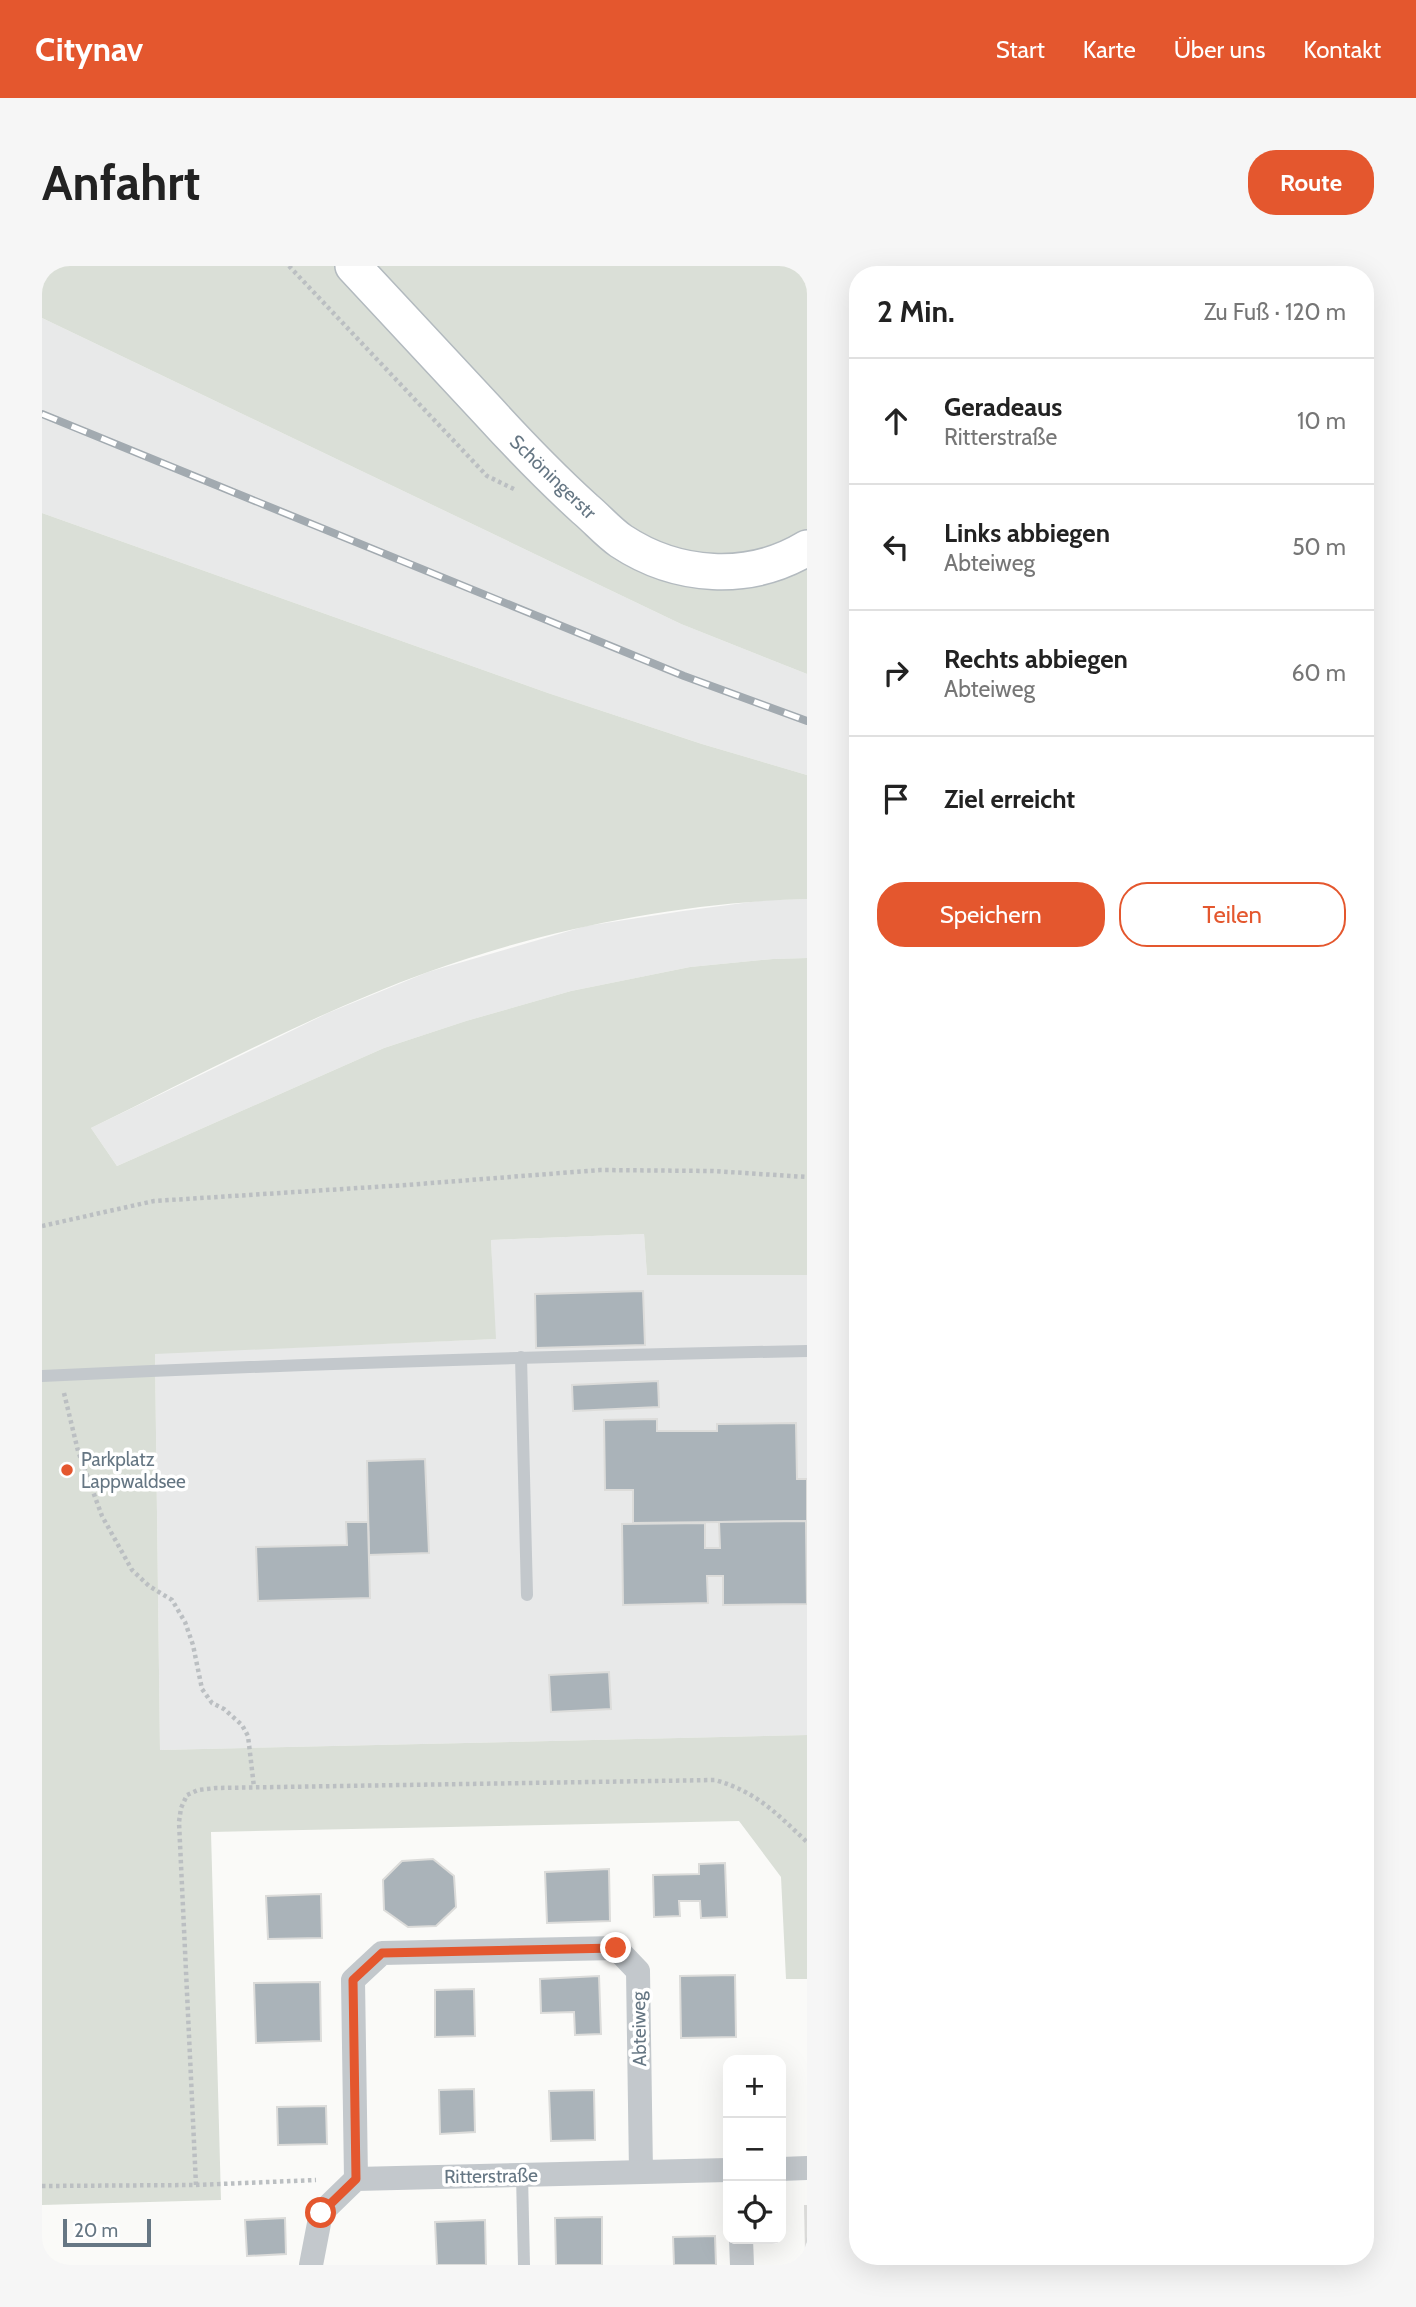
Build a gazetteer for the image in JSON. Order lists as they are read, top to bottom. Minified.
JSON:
{"streets":{"main road":["Schöningerstr"],"street":["Abteiweg","Ritterstraße"]},"crossings":[["Abteiweg","Ritterstraße"]],"places":["Parkplatz Lappwaldsee"],"scale_bar":"20 m","page":{"header":"Citynav","nav":["Start","Karte","Über uns","Kontakt"],"buttons":["Route",["Speichern","Teilen"]],"title":"Anfahrt","heading":["2 Min.","Zu Fuß · 120 m"],"list":[["Geradeaus","Ritterstraße","10 m"],["Links abbiegen","Abteiweg","50 m"],["Rechts abbiegen","Abteiweg","60 m"],"Ziel erreicht"],"map_buttons":["+","−"],"scale":"20 m"}}
